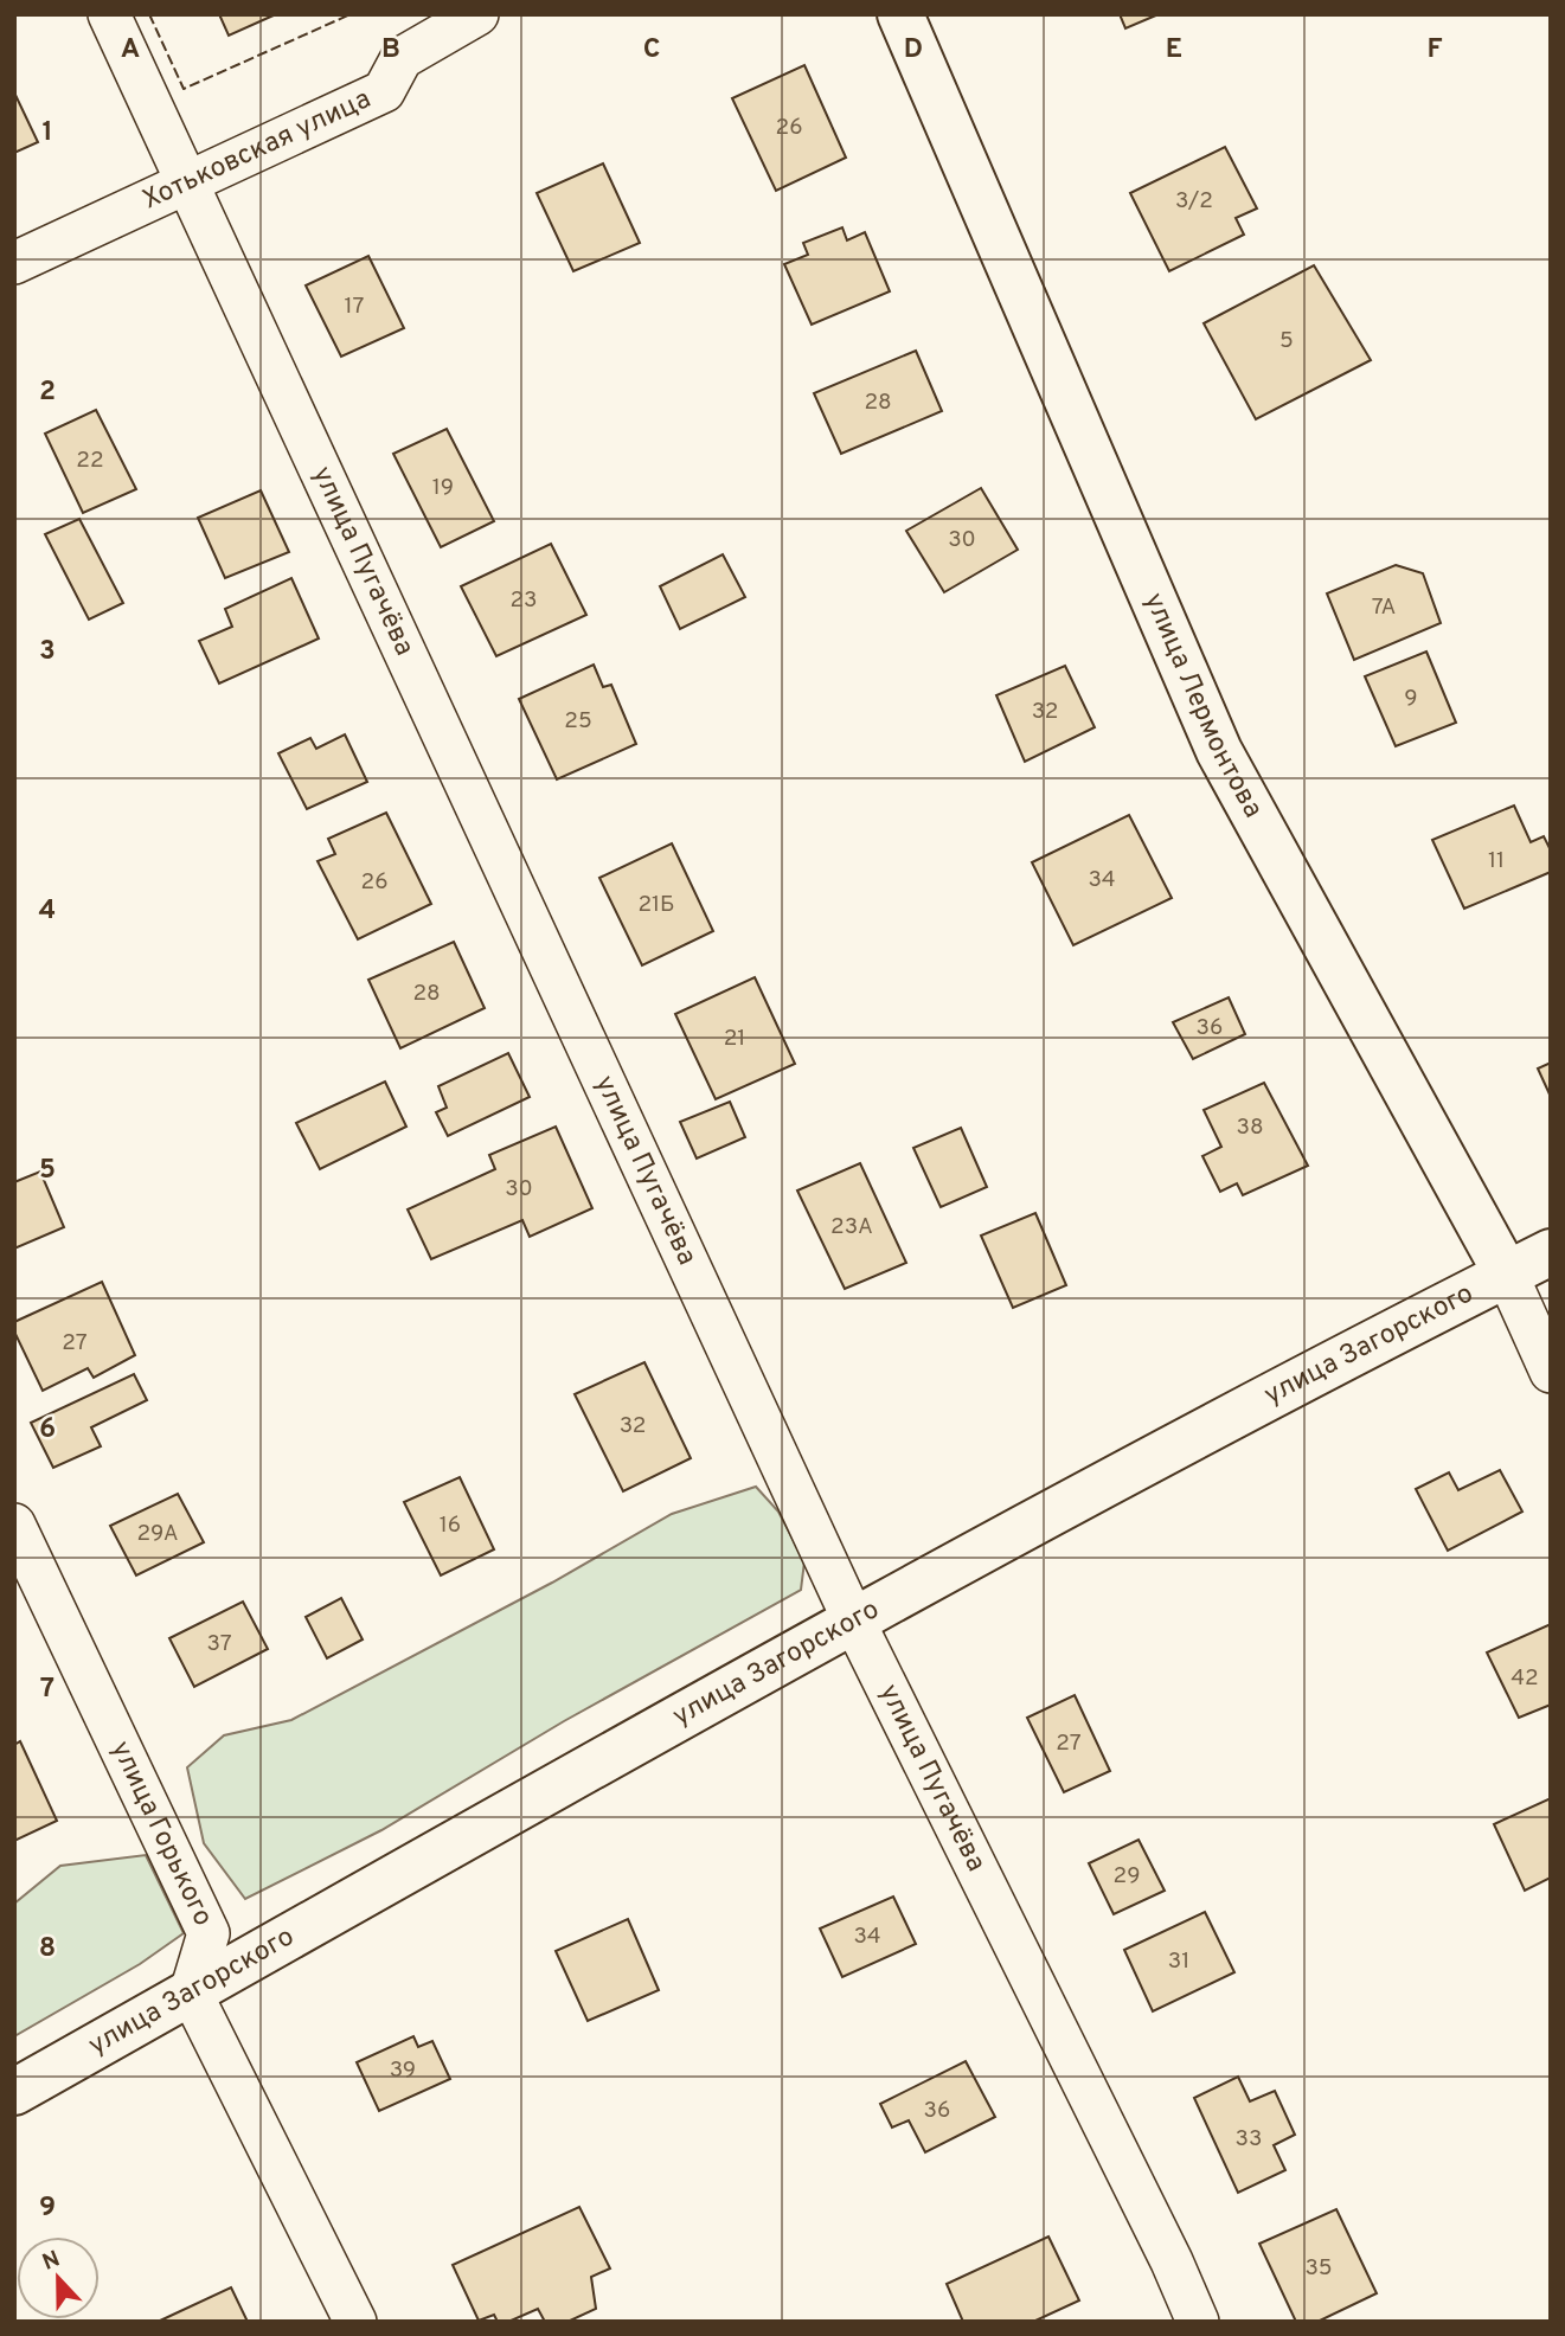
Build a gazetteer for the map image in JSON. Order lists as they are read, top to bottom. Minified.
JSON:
{"streets":{"main road":["улица Лермонтова","улица Загорского"],"street":["Хотьковская улица","улица Пугачёва","улица Горького"]},"crossings":[["Хотьковская улица","улица Пугачёва"],["улица Пугачёва","улица Загорского"],["улица Лермонтова","улица Загорского"],["улица Загорского","улица Горького"]],"house_numbers":["26","3/2","17","5","28","22","19","30","23","7А","9","32","25","11","34","26","21Б","28","36","21","38","30","23А","27","32","16","29А","37","42","27","29","34","31","39","36","33","35"],"north":"top","grid":{"columns":["A","B","C","D","E","F"],"rows":["1","2","3","4","5","6","7","8","9"]}}
